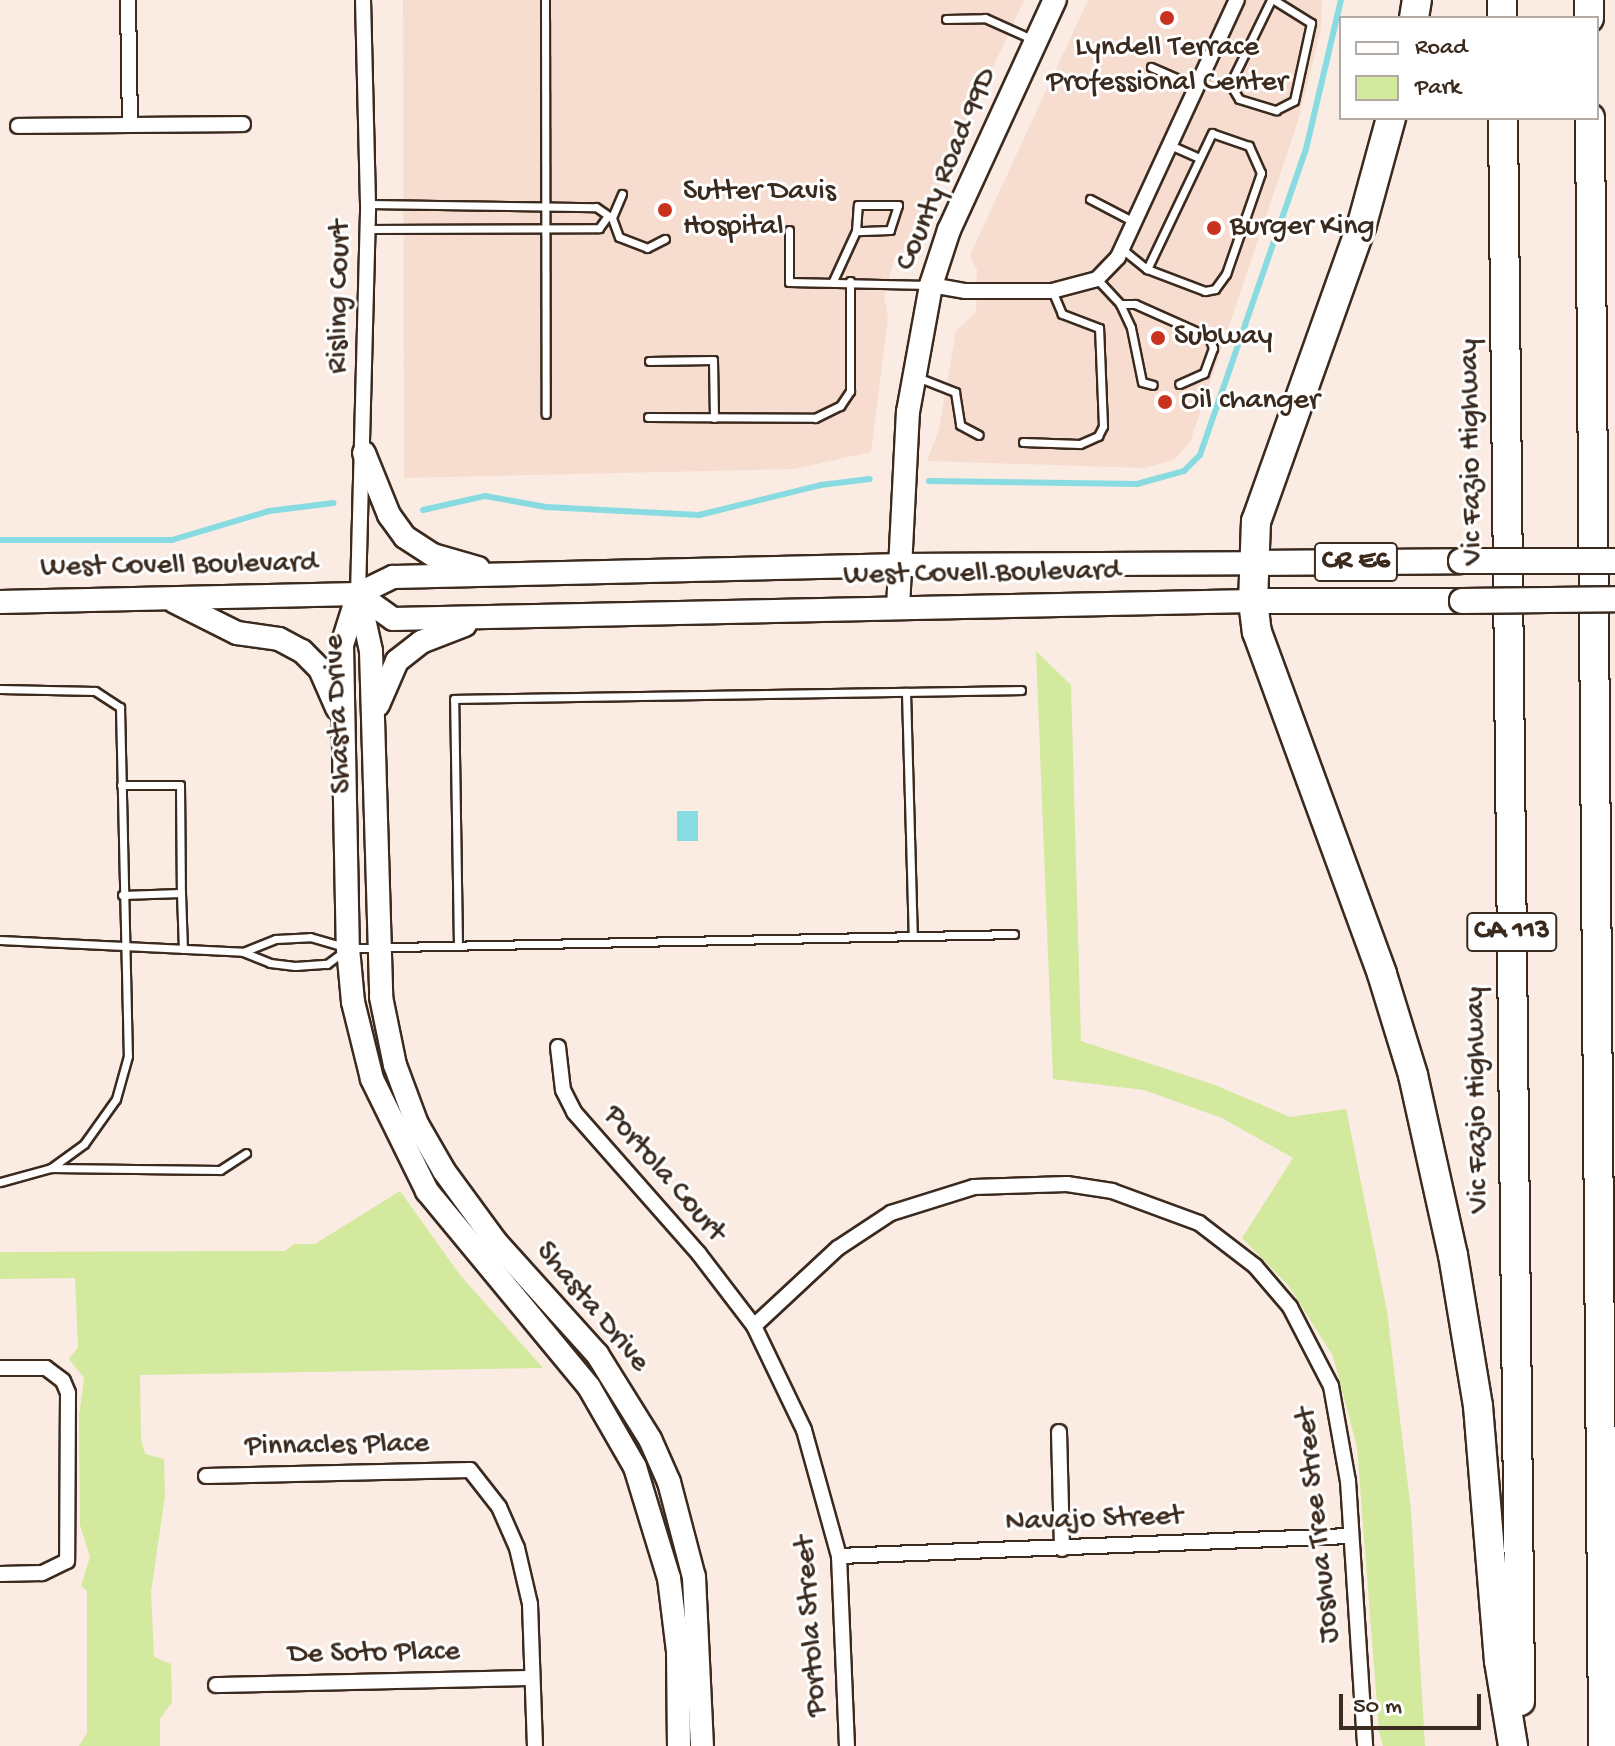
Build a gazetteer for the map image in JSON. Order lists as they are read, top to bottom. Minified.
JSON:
{"streets":{"highway":["Vic Fazio Highway","CA 113"],"main road":["CR E6","West Covell Boulevard"],"street":["County Road 99D","Risling Court","Shasta Drive","Portola Court","Pinnacles Place","Navajo Street","Joshua Tree Street","Portola Street","De Soto Place"]},"crossings":[["County Road 99D","West Covell Boulevard"],["Risling Court","West Covell Boulevard"],["Risling Court","Shasta Drive"],["West Covell Boulevard","Shasta Drive"],["Portola Court","Joshua Tree Street"],["Portola Court","Portola Street"],["Pinnacles Place","De Soto Place"],["Navajo Street","Joshua Tree Street"],["Navajo Street","Portola Street"],["Joshua Tree Street","Portola Street"]],"places":["Lyndell Terrace Professional Center","Sutter Davis Hospital","Burger King","Subway","Oil changer"],"legend":["Road","Park"],"scale_bar":"50 m"}
